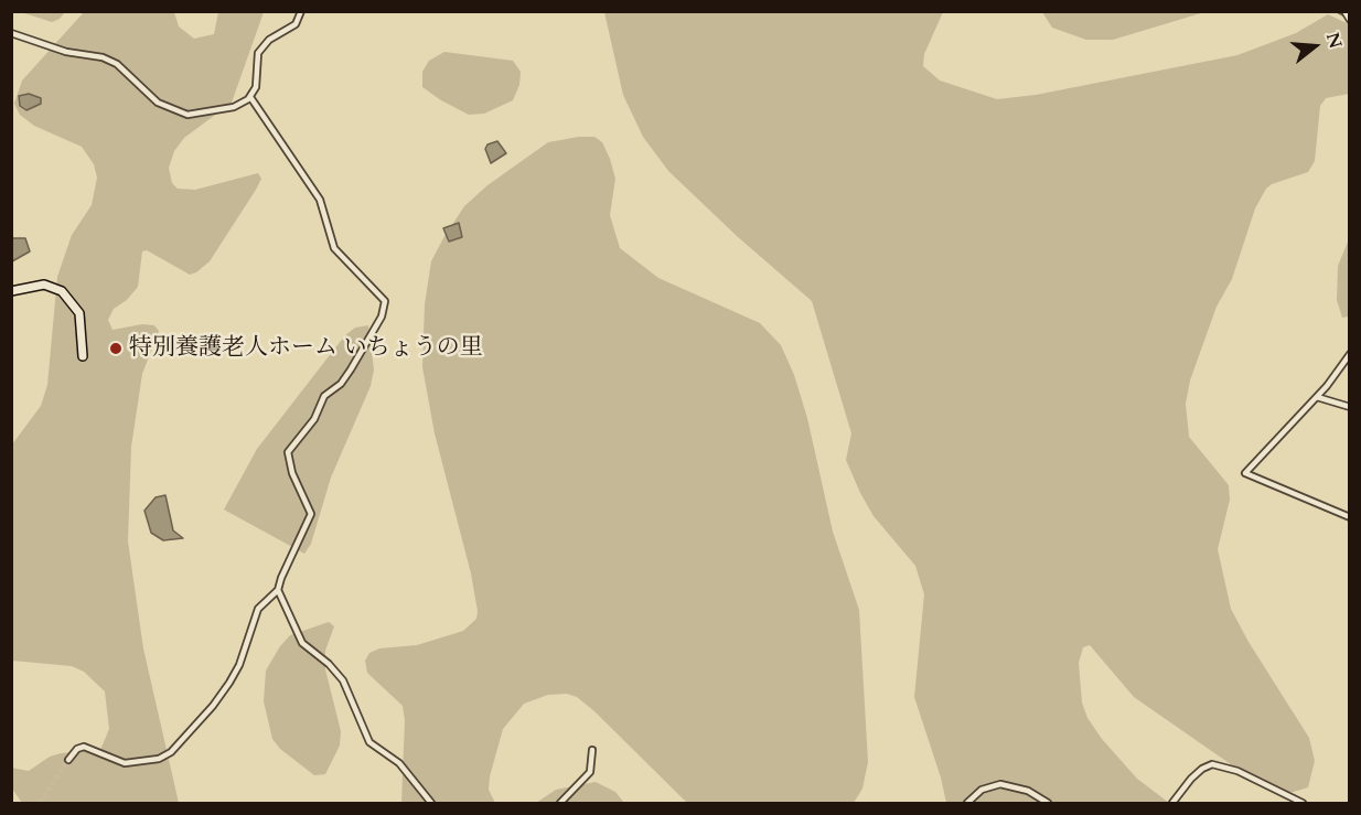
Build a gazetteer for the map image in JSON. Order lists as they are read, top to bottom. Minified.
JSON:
{"places":["特別養護老人ホーム いちょうの里"],"north":"right"}
